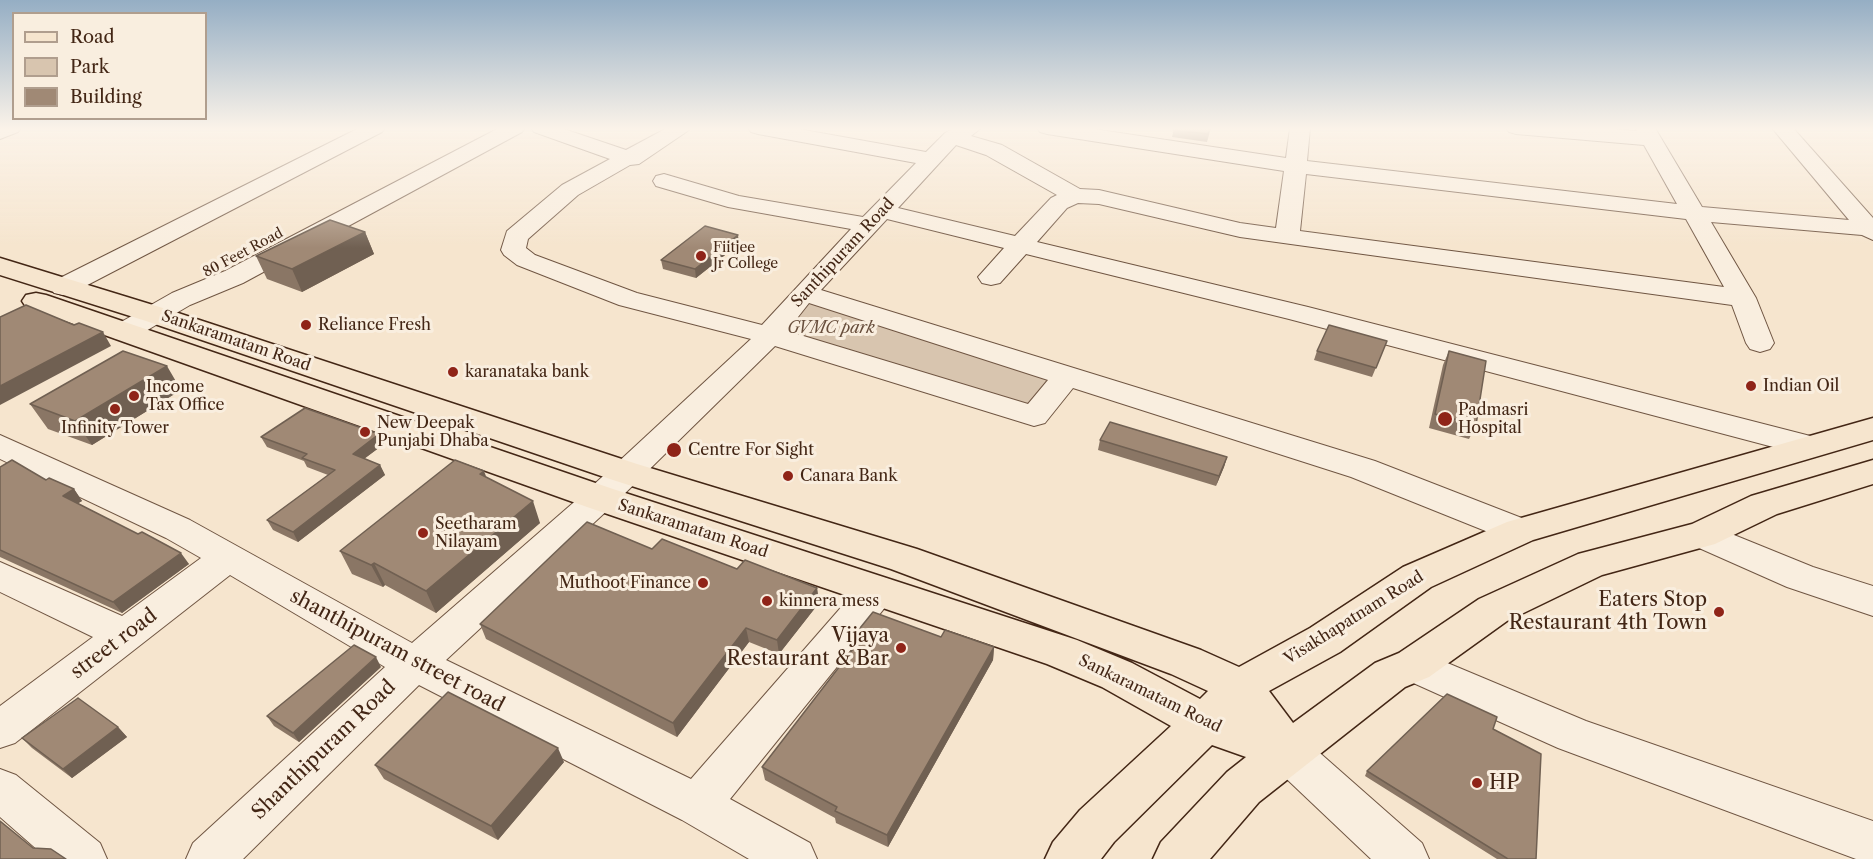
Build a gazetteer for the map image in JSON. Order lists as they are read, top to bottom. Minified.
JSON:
{"streets":{"main road":["Sankaramatam Road","Visakhapatnam Road"],"street":["80 Feet Road","Santhipuram Road","street road","shanthipuram street road","Shanthipuram Road"]},"crossings":[["80 Feet Road","Sankaramatam Road"],["Santhipuram Road","Sankaramatam Road"],["Santhipuram Road","Shanthipuram Road"],["Sankaramatam Road","Visakhapatnam Road"],["Sankaramatam Road","Shanthipuram Road"],["street road","shanthipuram street road"],["shanthipuram street road","Shanthipuram Road"]],"parks":["GVMC park"],"places":["Fiitjee Jr College","Reliance Fresh","karanataka bank","Indian Oil","Income Tax Office","Infinity Tower","Padmasri Hospital","New Deepak Punjabi Dhaba","Centre For Sight","Canara Bank","Seetharam Nilayam","Muthoot Finance","kinnera mess","Eaters Stop Restaurant 4th Town","Vijaya Restaurant & Bar","HP"],"legend":["Road","Park","Building"]}
